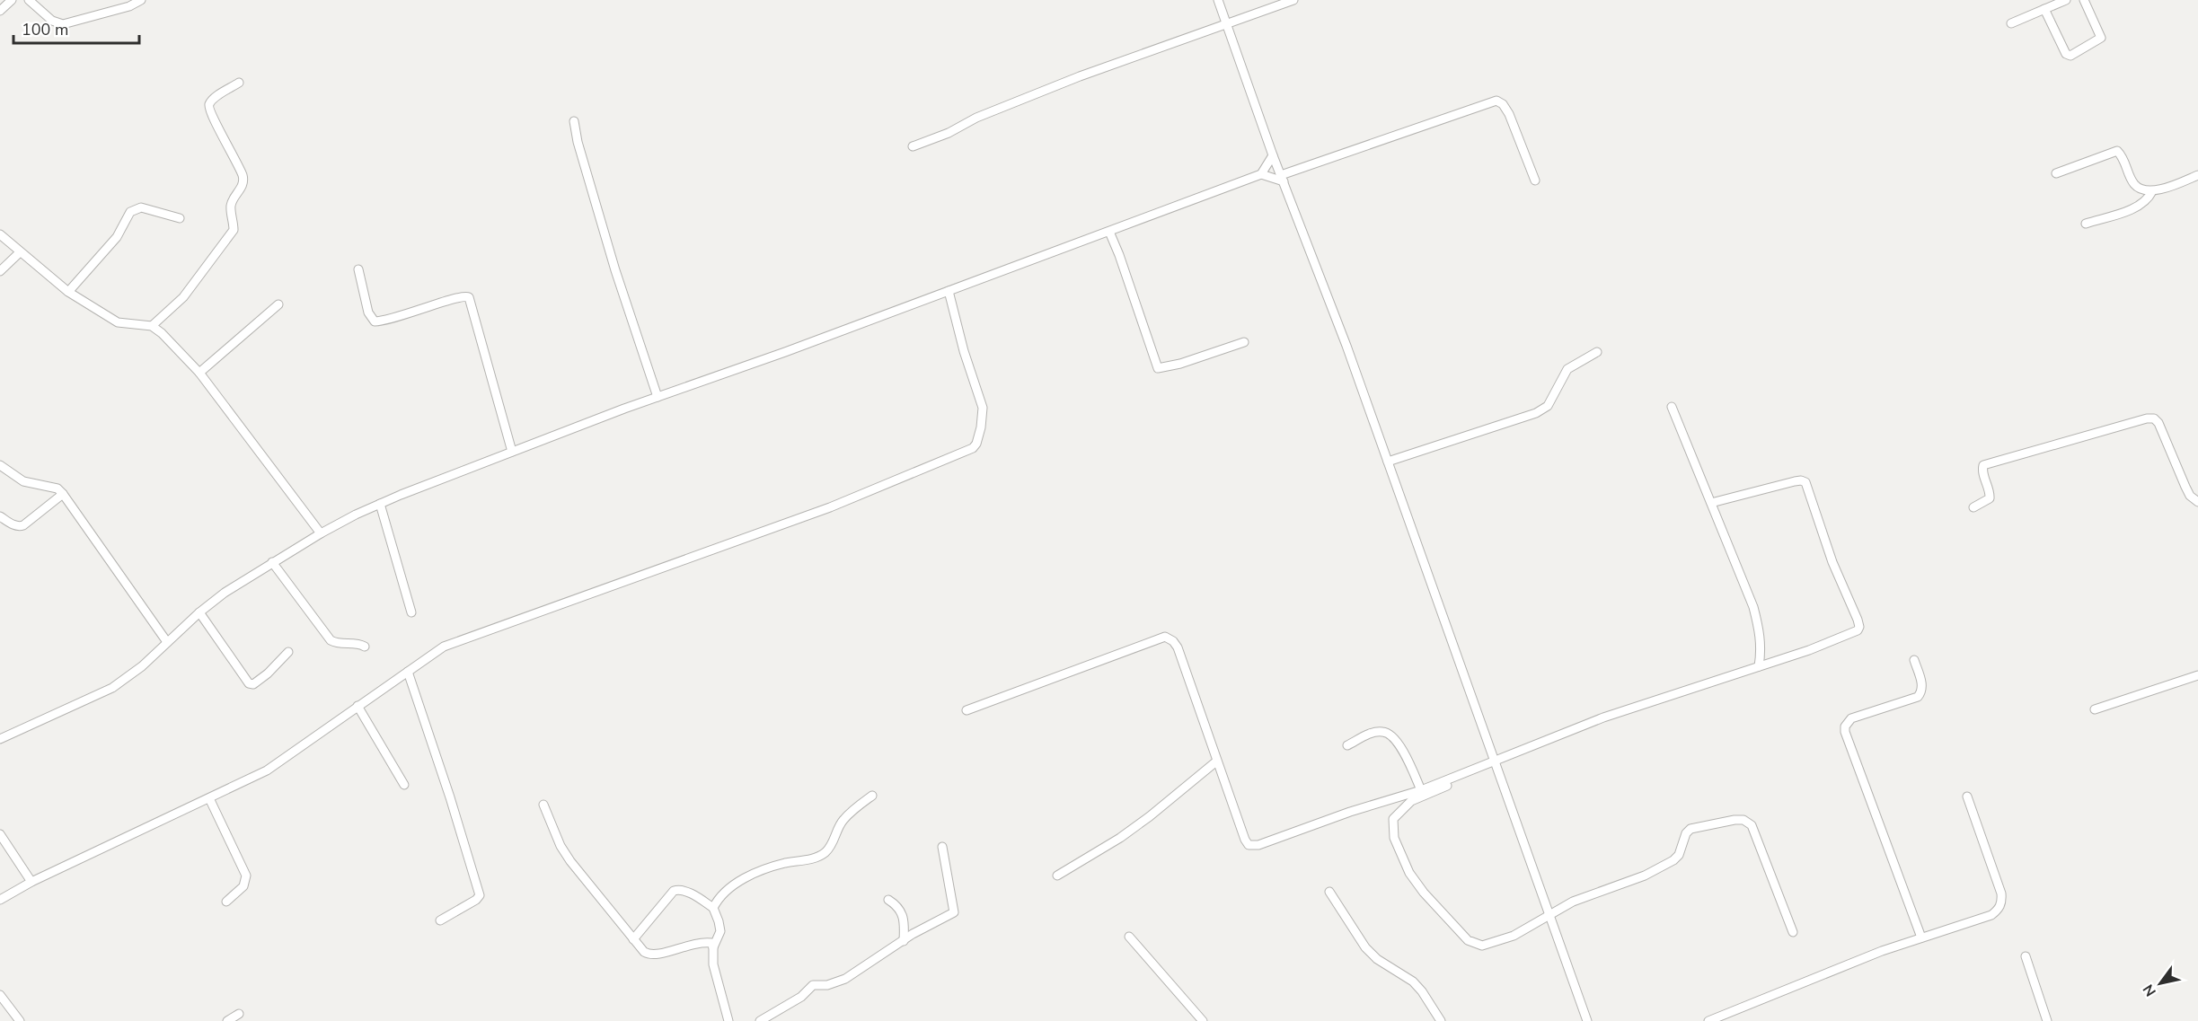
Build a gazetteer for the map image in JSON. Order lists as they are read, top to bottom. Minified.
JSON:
{"scale_bar":"100 m","north":"bottom left"}
